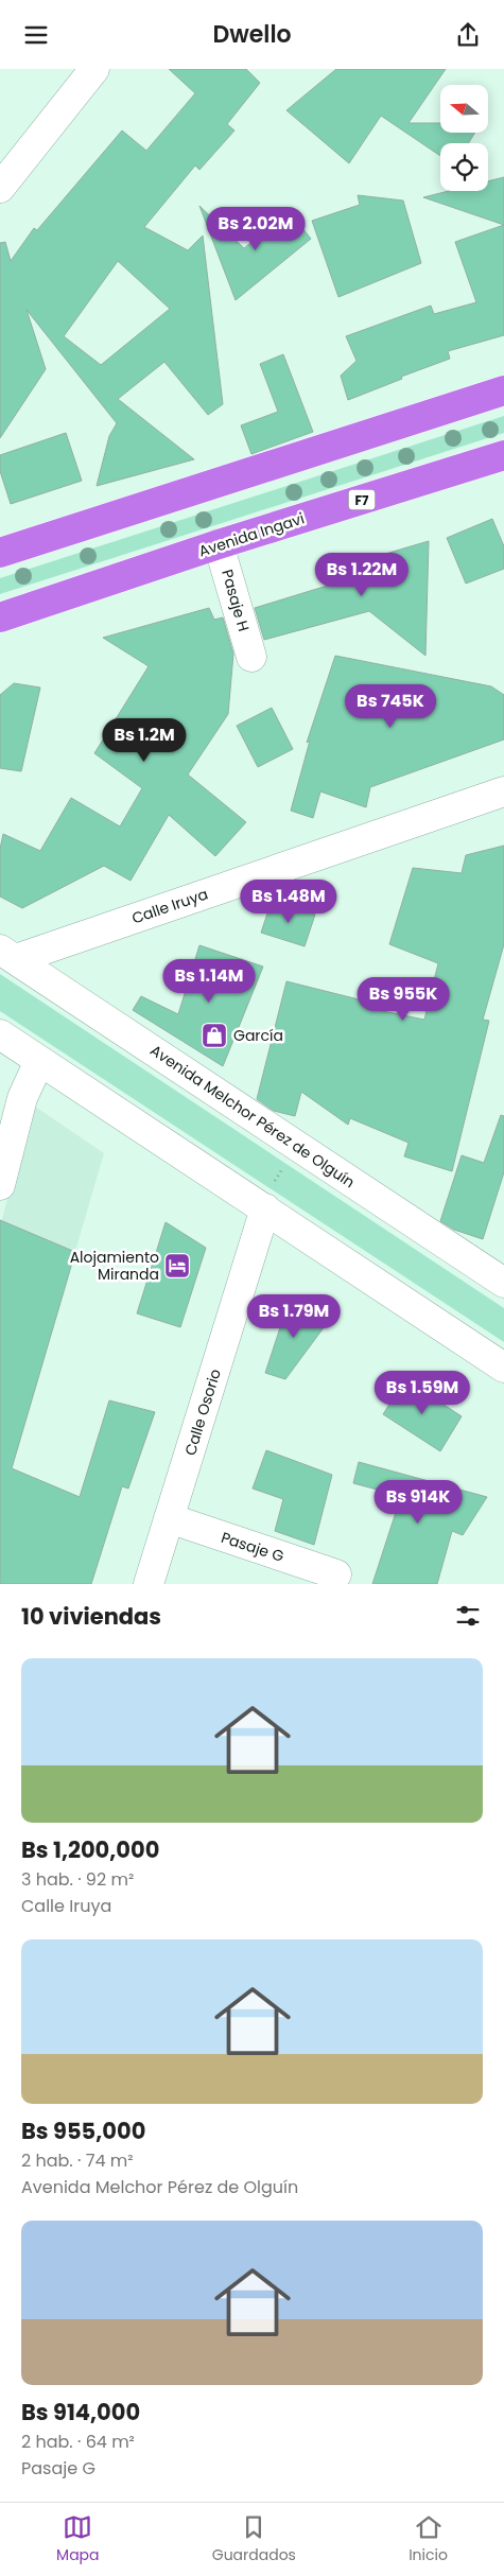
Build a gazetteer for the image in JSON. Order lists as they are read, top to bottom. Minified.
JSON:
{"streets":{"highway":["F7","Avenida Ingavi"],"street":["Pasaje H","Calle Iruya","Avenida Melchor Pérez de Olguín","Calle Osorio","Pasaje G"]},"crossings":[["Avenida Ingavi","Pasaje H"],["Calle Iruya","Avenida Melchor Pérez de Olguín"],["Calle Osorio","Pasaje G"]],"places":{"shop":["García"],"hotel":["Alojamiento Miranda"]},"north":"left","page":{"header":"Dwello","price":["Bs 2.02M","Bs 1.22M","Bs 745K","Bs 1.2M","Bs 1.48M","Bs 1.14M","Bs 955K","Bs 1.79M","Bs 1.59M","Bs 914K"],"heading":"10 viviendas","list":[{"name":"Bs 1,200,000","note":"3 hab. · 92 m² · Calle Iruya"},{"name":"Bs 955,000","note":"2 hab. · 74 m² · Avenida Melchor Pérez de Olguín"},{"name":"Bs 914,000","note":"2 hab. · 64 m² · Pasaje G"}],"tabs":["Mapa","Guardados","Inicio"]}}
